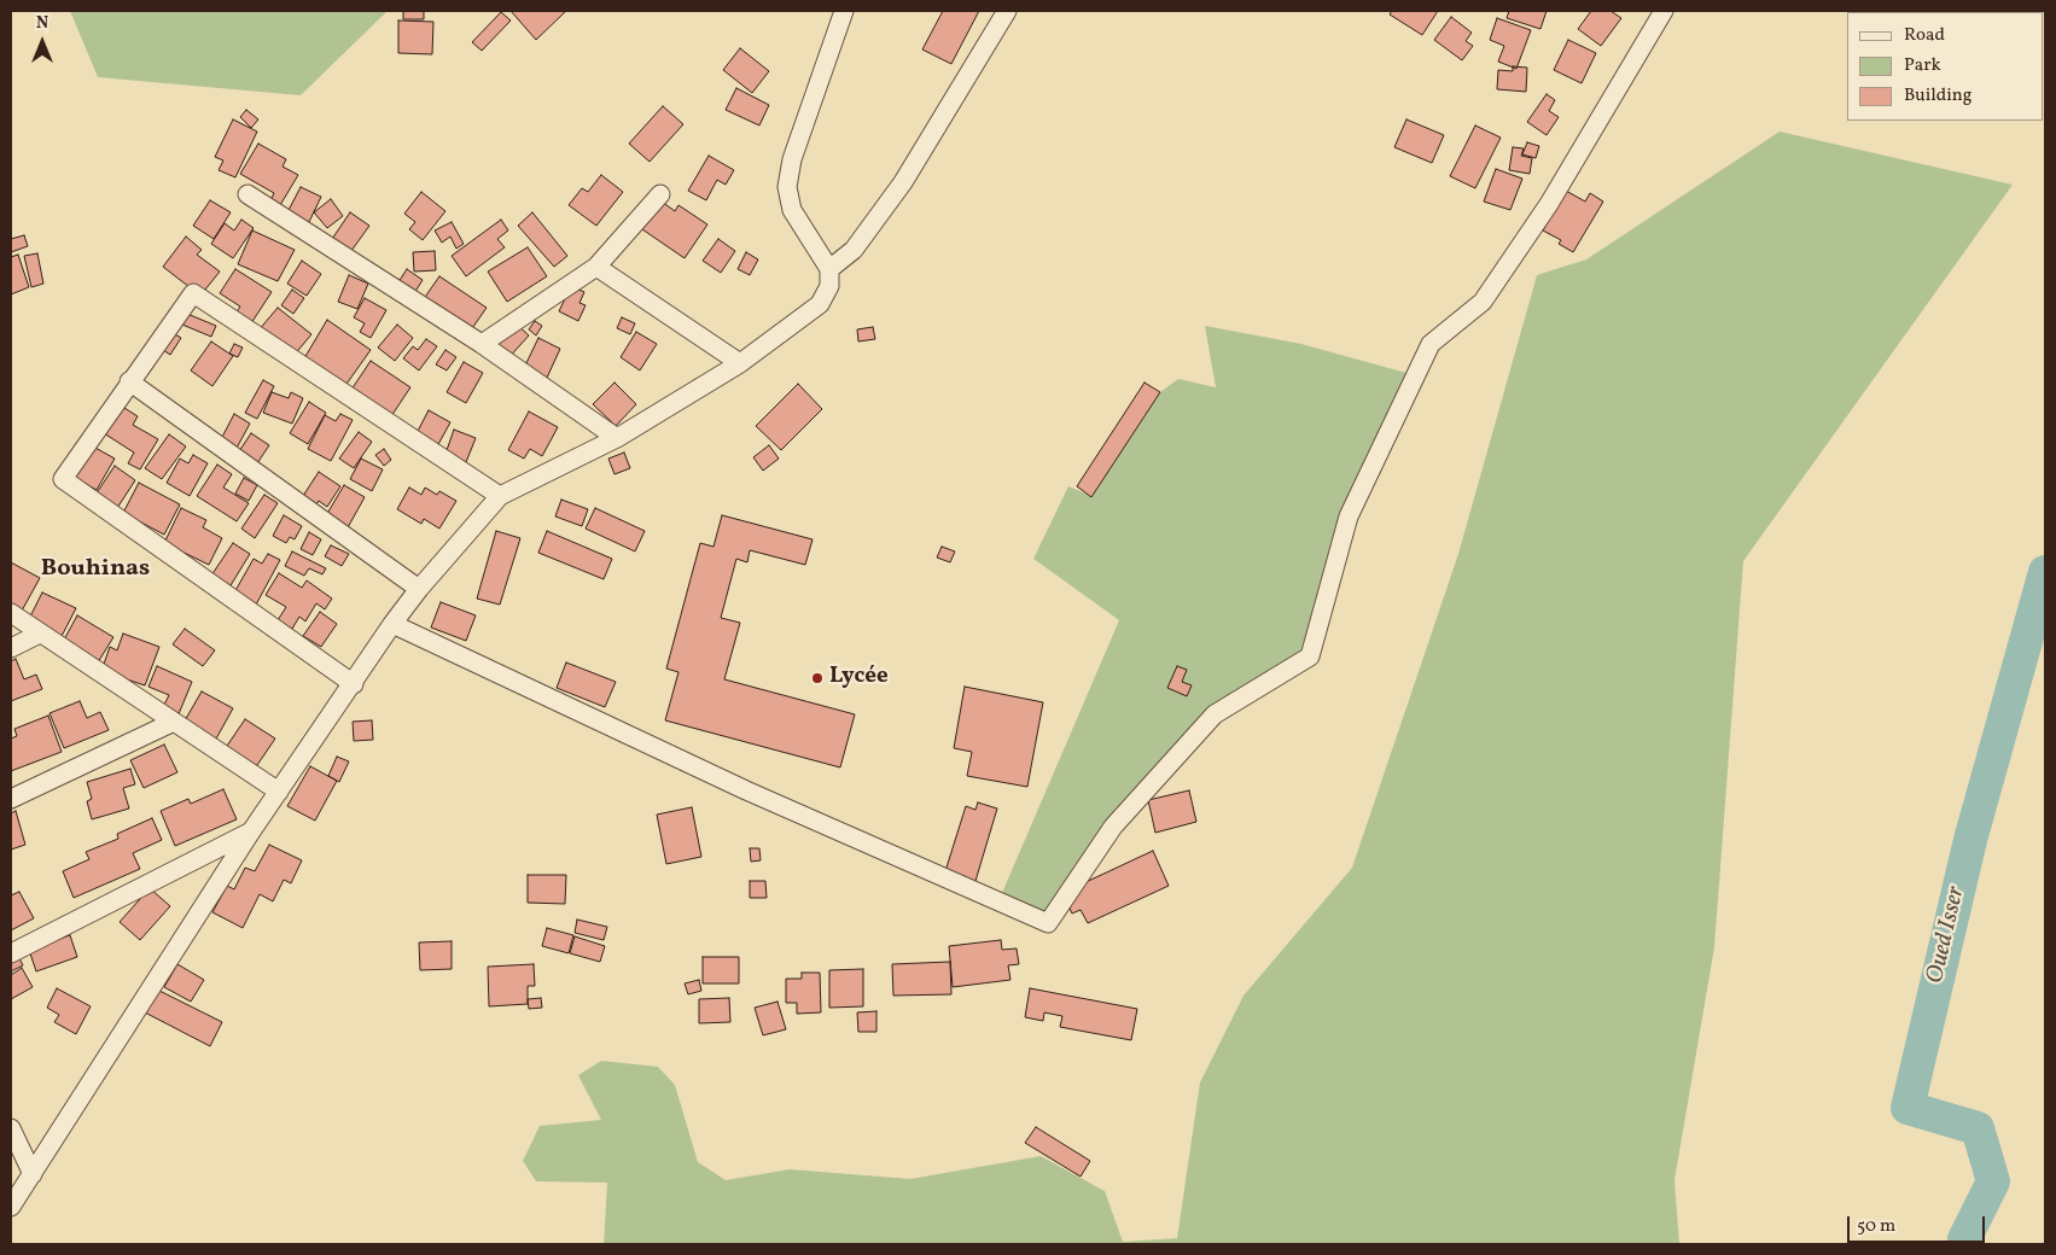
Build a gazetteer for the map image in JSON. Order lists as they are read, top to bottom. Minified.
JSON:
{"districts":["Bouhinas"],"water":["Oued Isser"],"places":["Lycée"],"legend":["Road","Park","Building"],"scale_bar":"50 m","north":"top"}
